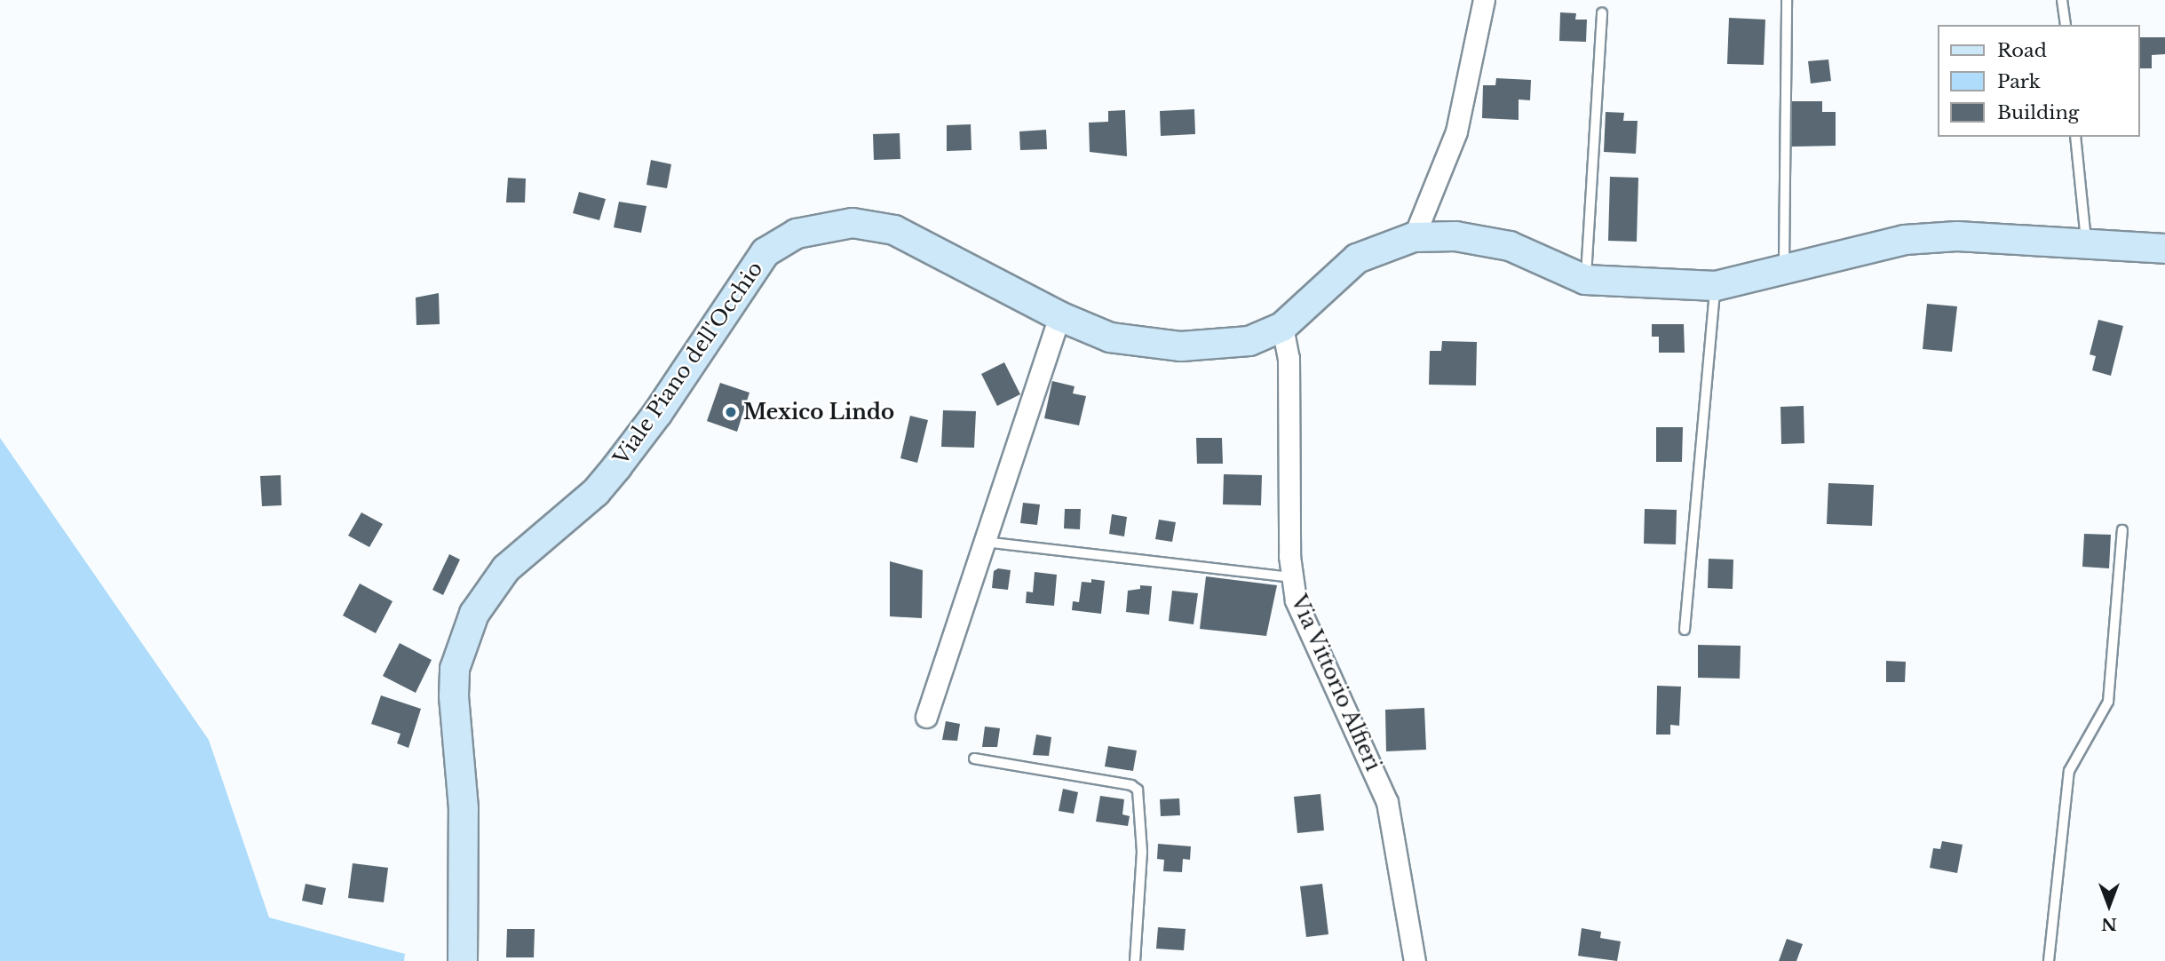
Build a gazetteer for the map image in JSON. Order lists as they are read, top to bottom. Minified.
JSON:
{"streets":{"main road":["Viale Piano dell'Occhio"],"street":["Via Vittorio Alfieri"]},"crossings":[["Viale Piano dell'Occhio","Via Vittorio Alfieri"]],"places":["Mexico Lindo"],"legend":["Road","Park","Building"],"north":"bottom"}
